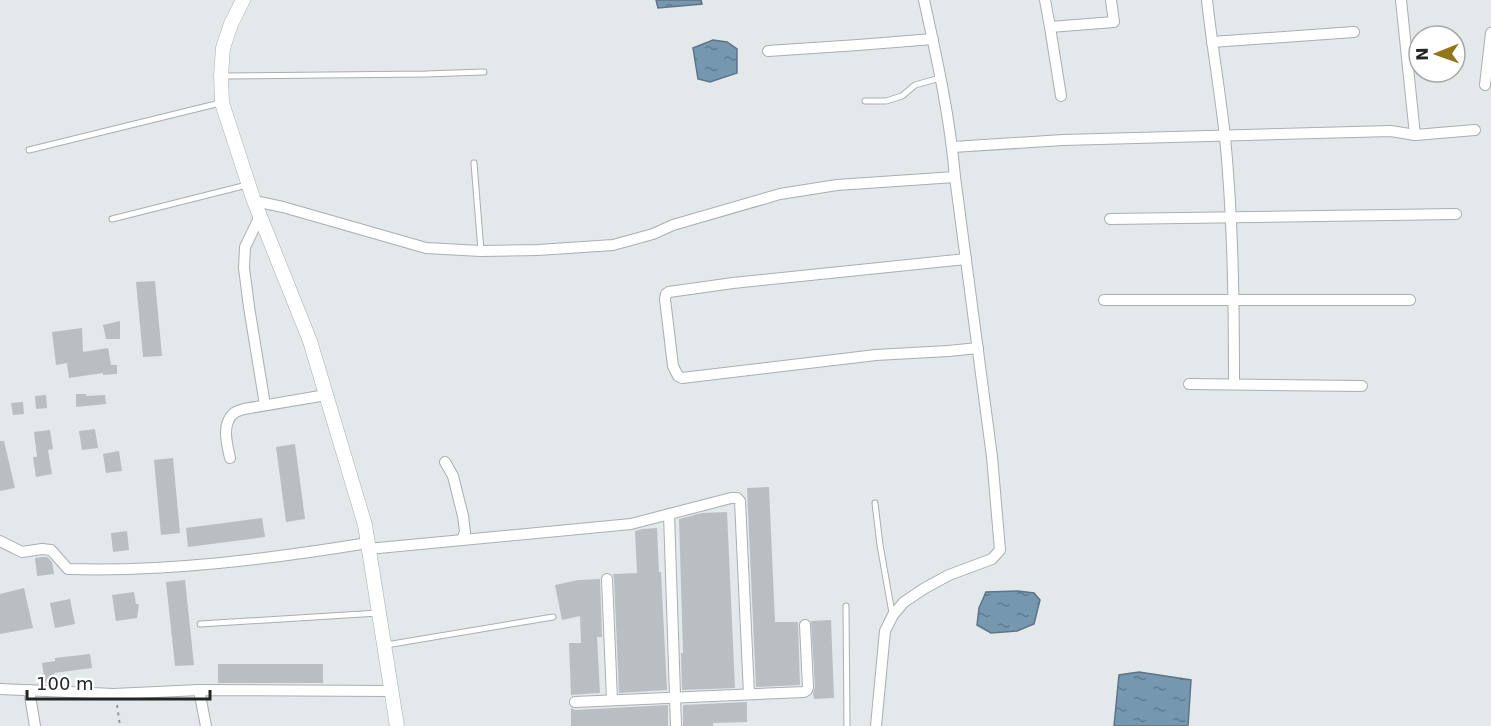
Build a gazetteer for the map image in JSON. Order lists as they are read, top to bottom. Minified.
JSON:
{"scale_bar":"100 m","north":"left"}
